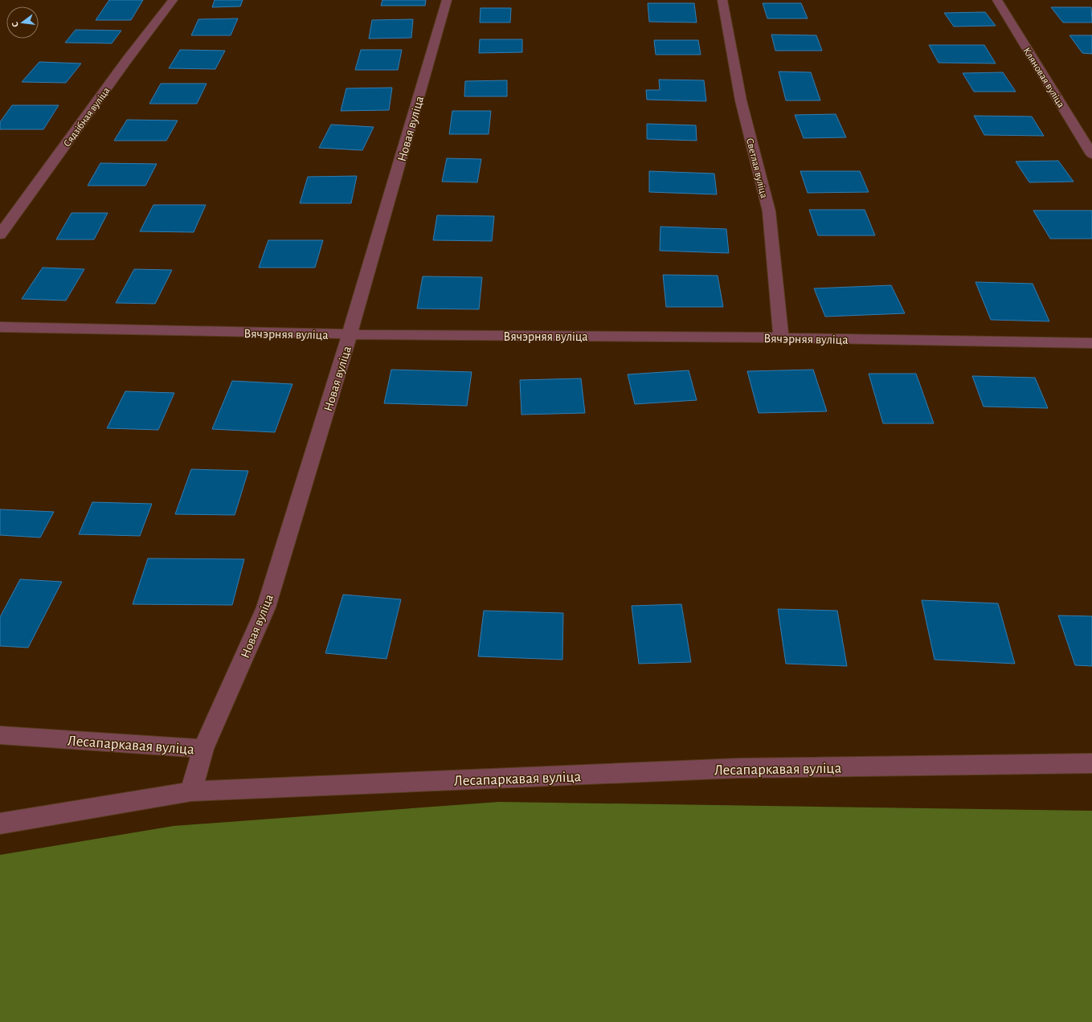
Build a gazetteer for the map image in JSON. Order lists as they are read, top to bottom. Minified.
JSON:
{"streets":{"street":["Кляновая вуліца","Сядзібная вуліца","Новая вуліца","Светлая вуліца","Вячэрняя вуліца","Лесапаркавая вуліца"]},"crossings":[["Новая вуліца","Вячэрняя вуліца"],["Новая вуліца","Лесапаркавая вуліца"],["Светлая вуліца","Вячэрняя вуліца"]],"north":"left"}
